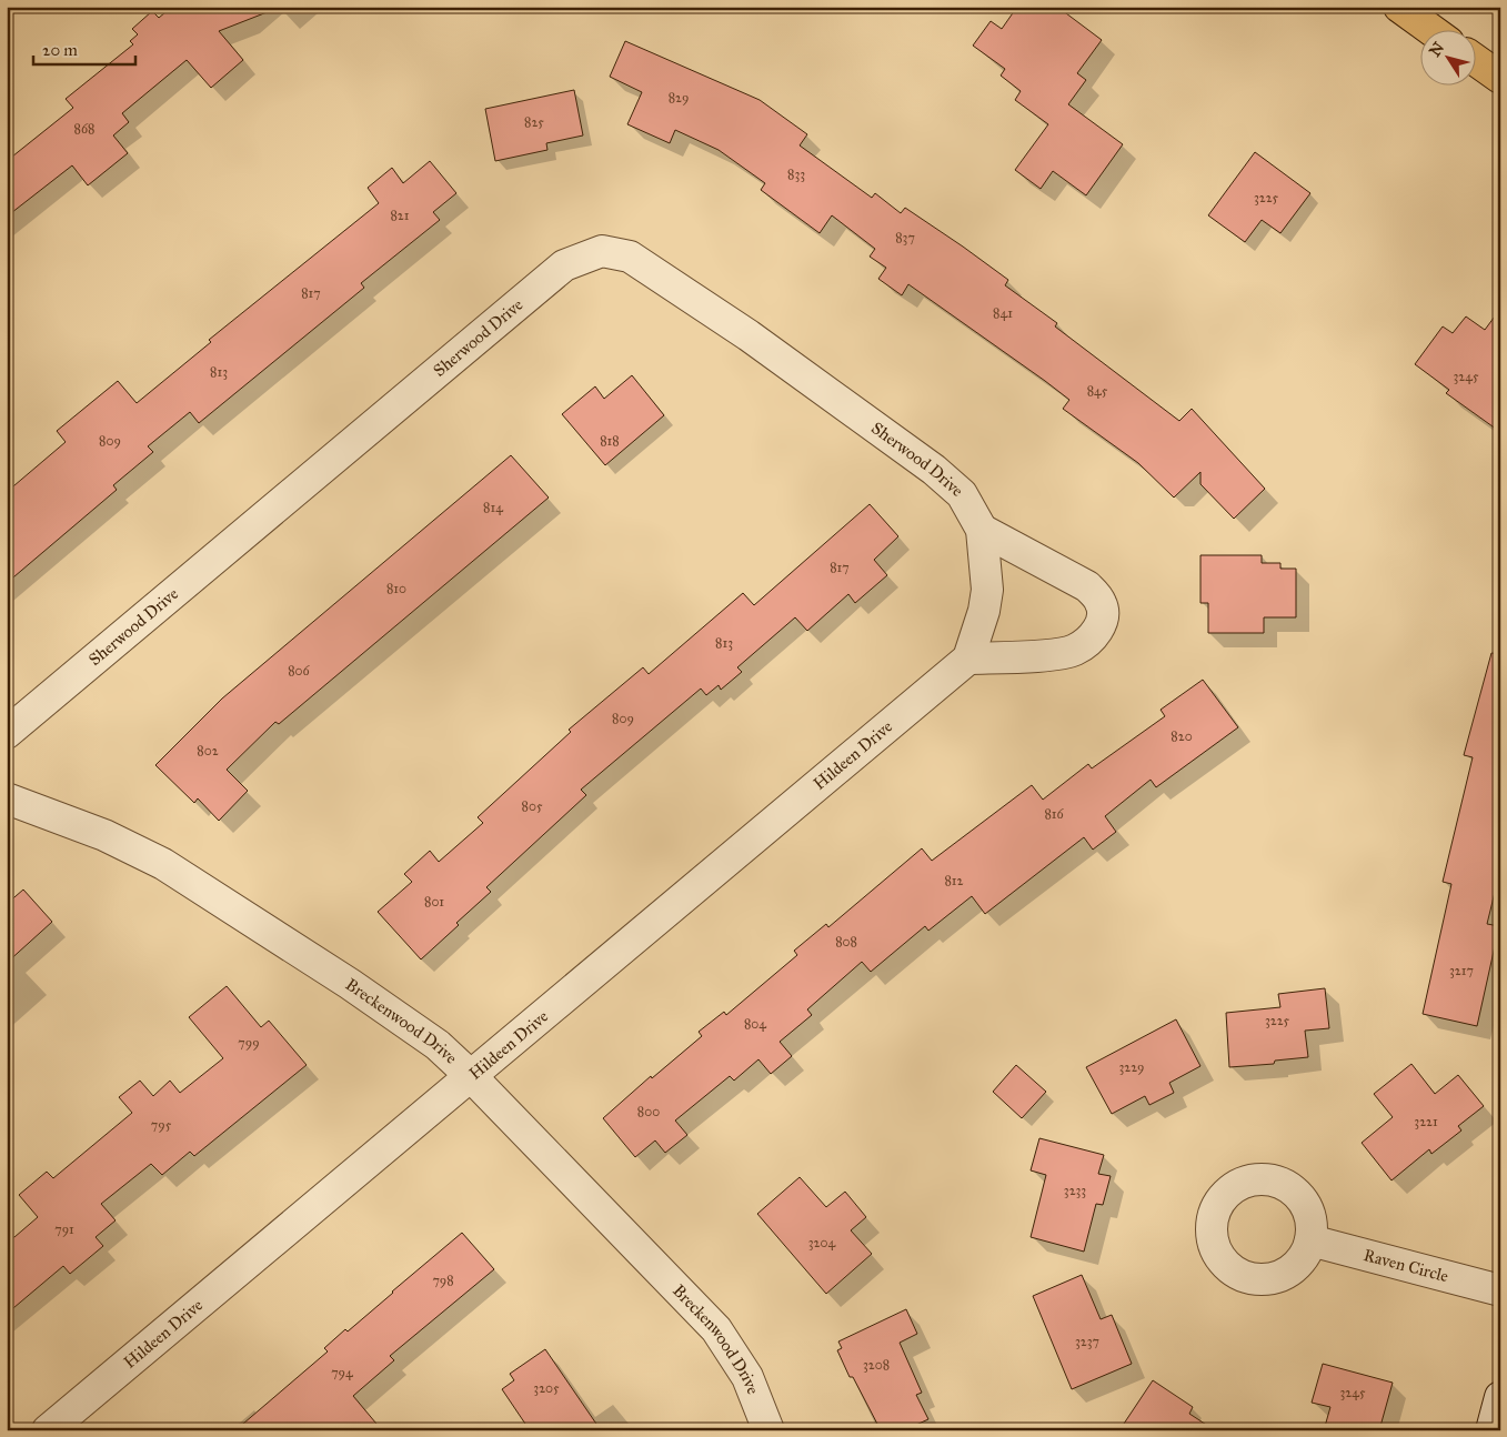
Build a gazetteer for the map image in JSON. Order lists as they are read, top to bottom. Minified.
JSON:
{"streets":{"street":["Sherwood Drive","Hildeen Drive","Breckenwood Drive","Raven Circle"]},"crossings":[["Hildeen Drive","Breckenwood Drive"]],"house_numbers":["829","825","868","833","3225","821","837","817","841","813","3245","845","809","818","814","817","810","813","806","809","820","802","805","816","812","801","808","3217","3225","804","799","3229","800","3221","795","3233","791","3204","798","3237","3208","794","3205","3245"],"scale_bar":"20 m","north":"top left"}
